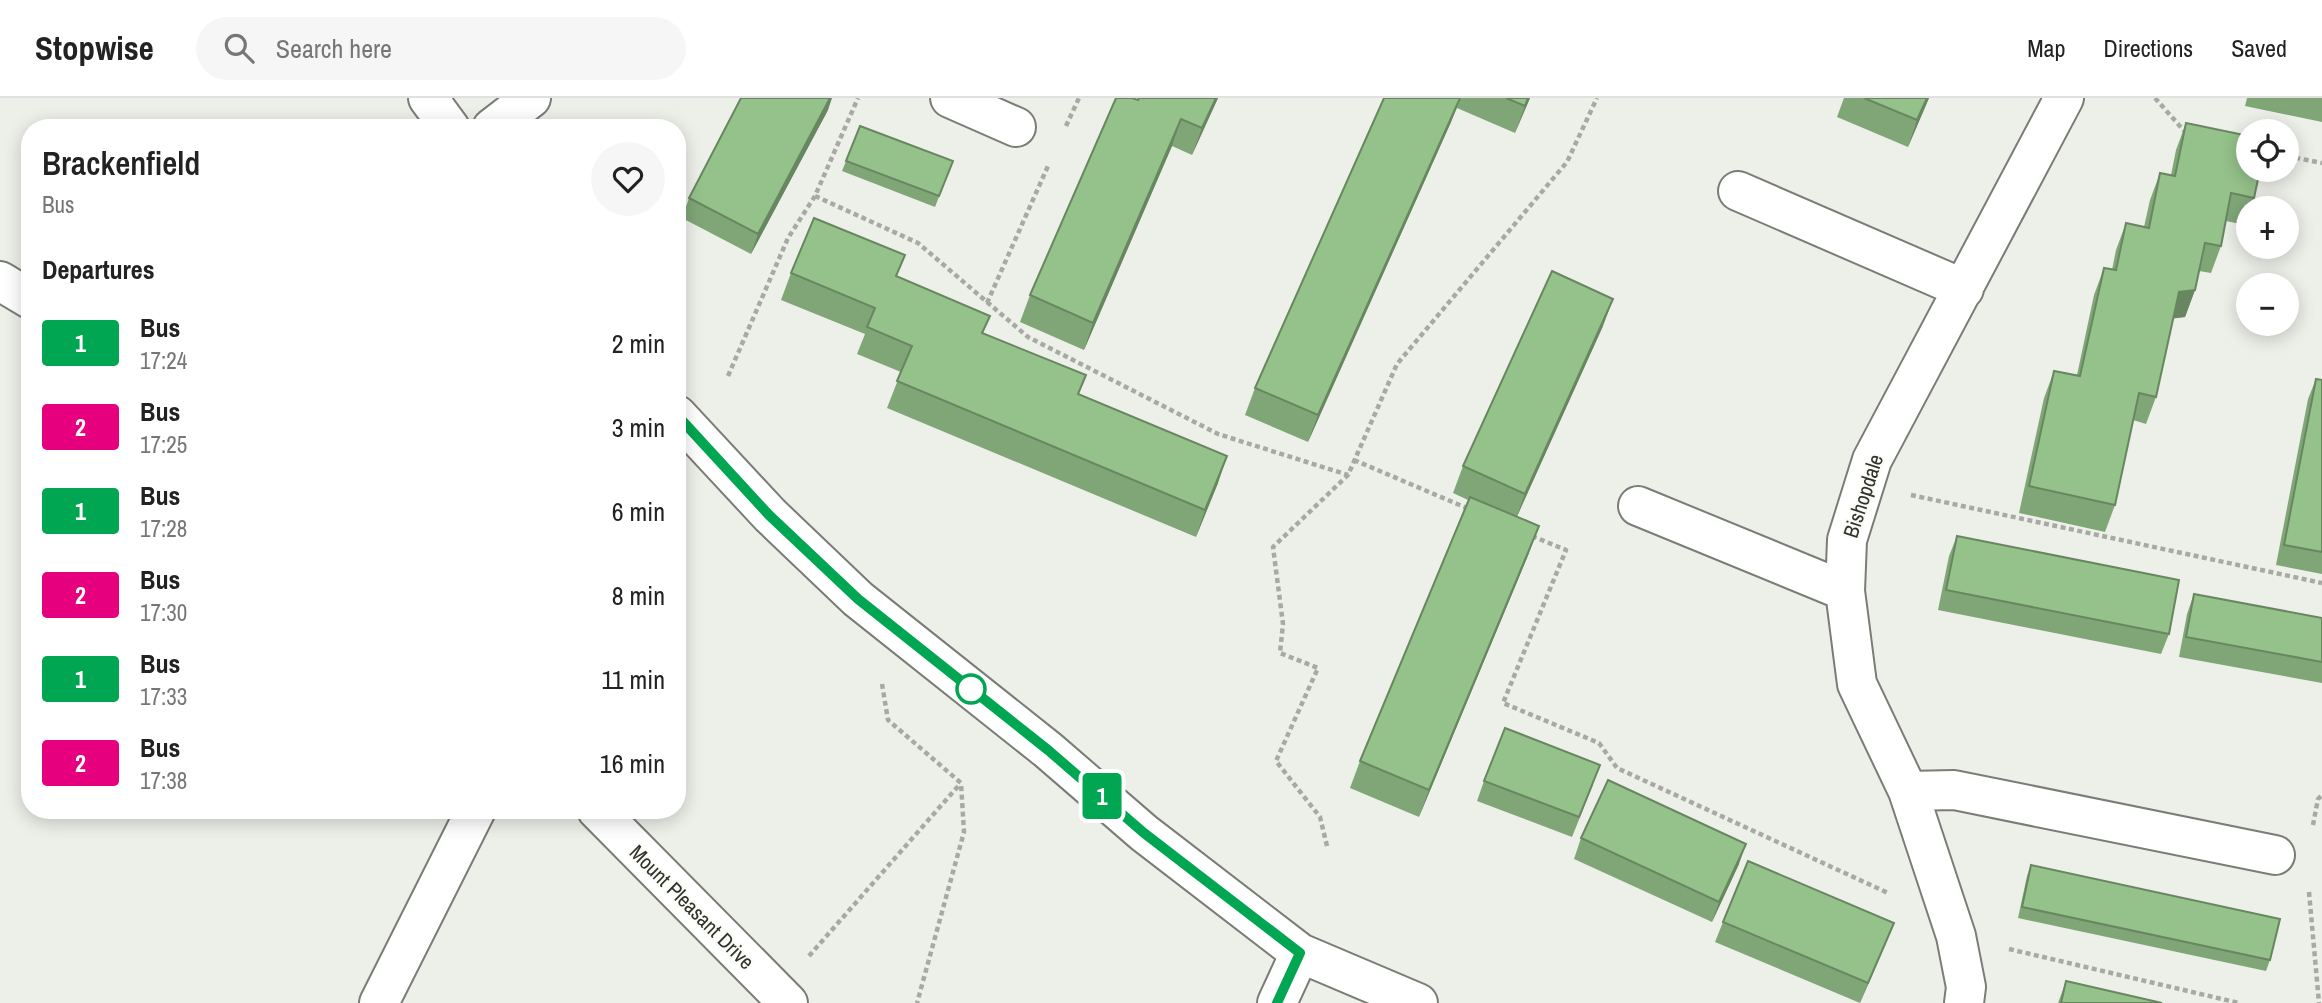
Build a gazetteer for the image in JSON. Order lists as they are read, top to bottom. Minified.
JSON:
{"streets":{"street":["Bishopdale","Mount Pleasant Drive"]},"lines":["bus line 1"],"page":{"header":"Stopwise","search":"Search here","nav":["Map","Directions","Saved"],"on_map":"1","map_buttons":["+","−"],"heading":[["Brackenfield","Bus"],"Departures"],"list":[{"mark":"1","name":"Bus","note":"17:24","value":"2 min"},{"mark":"2","name":"Bus","note":"17:25","value":"3 min"},{"mark":"1","name":"Bus","note":"17:28","value":"6 min"},{"mark":"2","name":"Bus","note":"17:30","value":"8 min"},{"mark":"1","name":"Bus","note":"17:33","value":"11 min"},{"mark":"2","name":"Bus","note":"17:38","value":"16 min"}]}}
